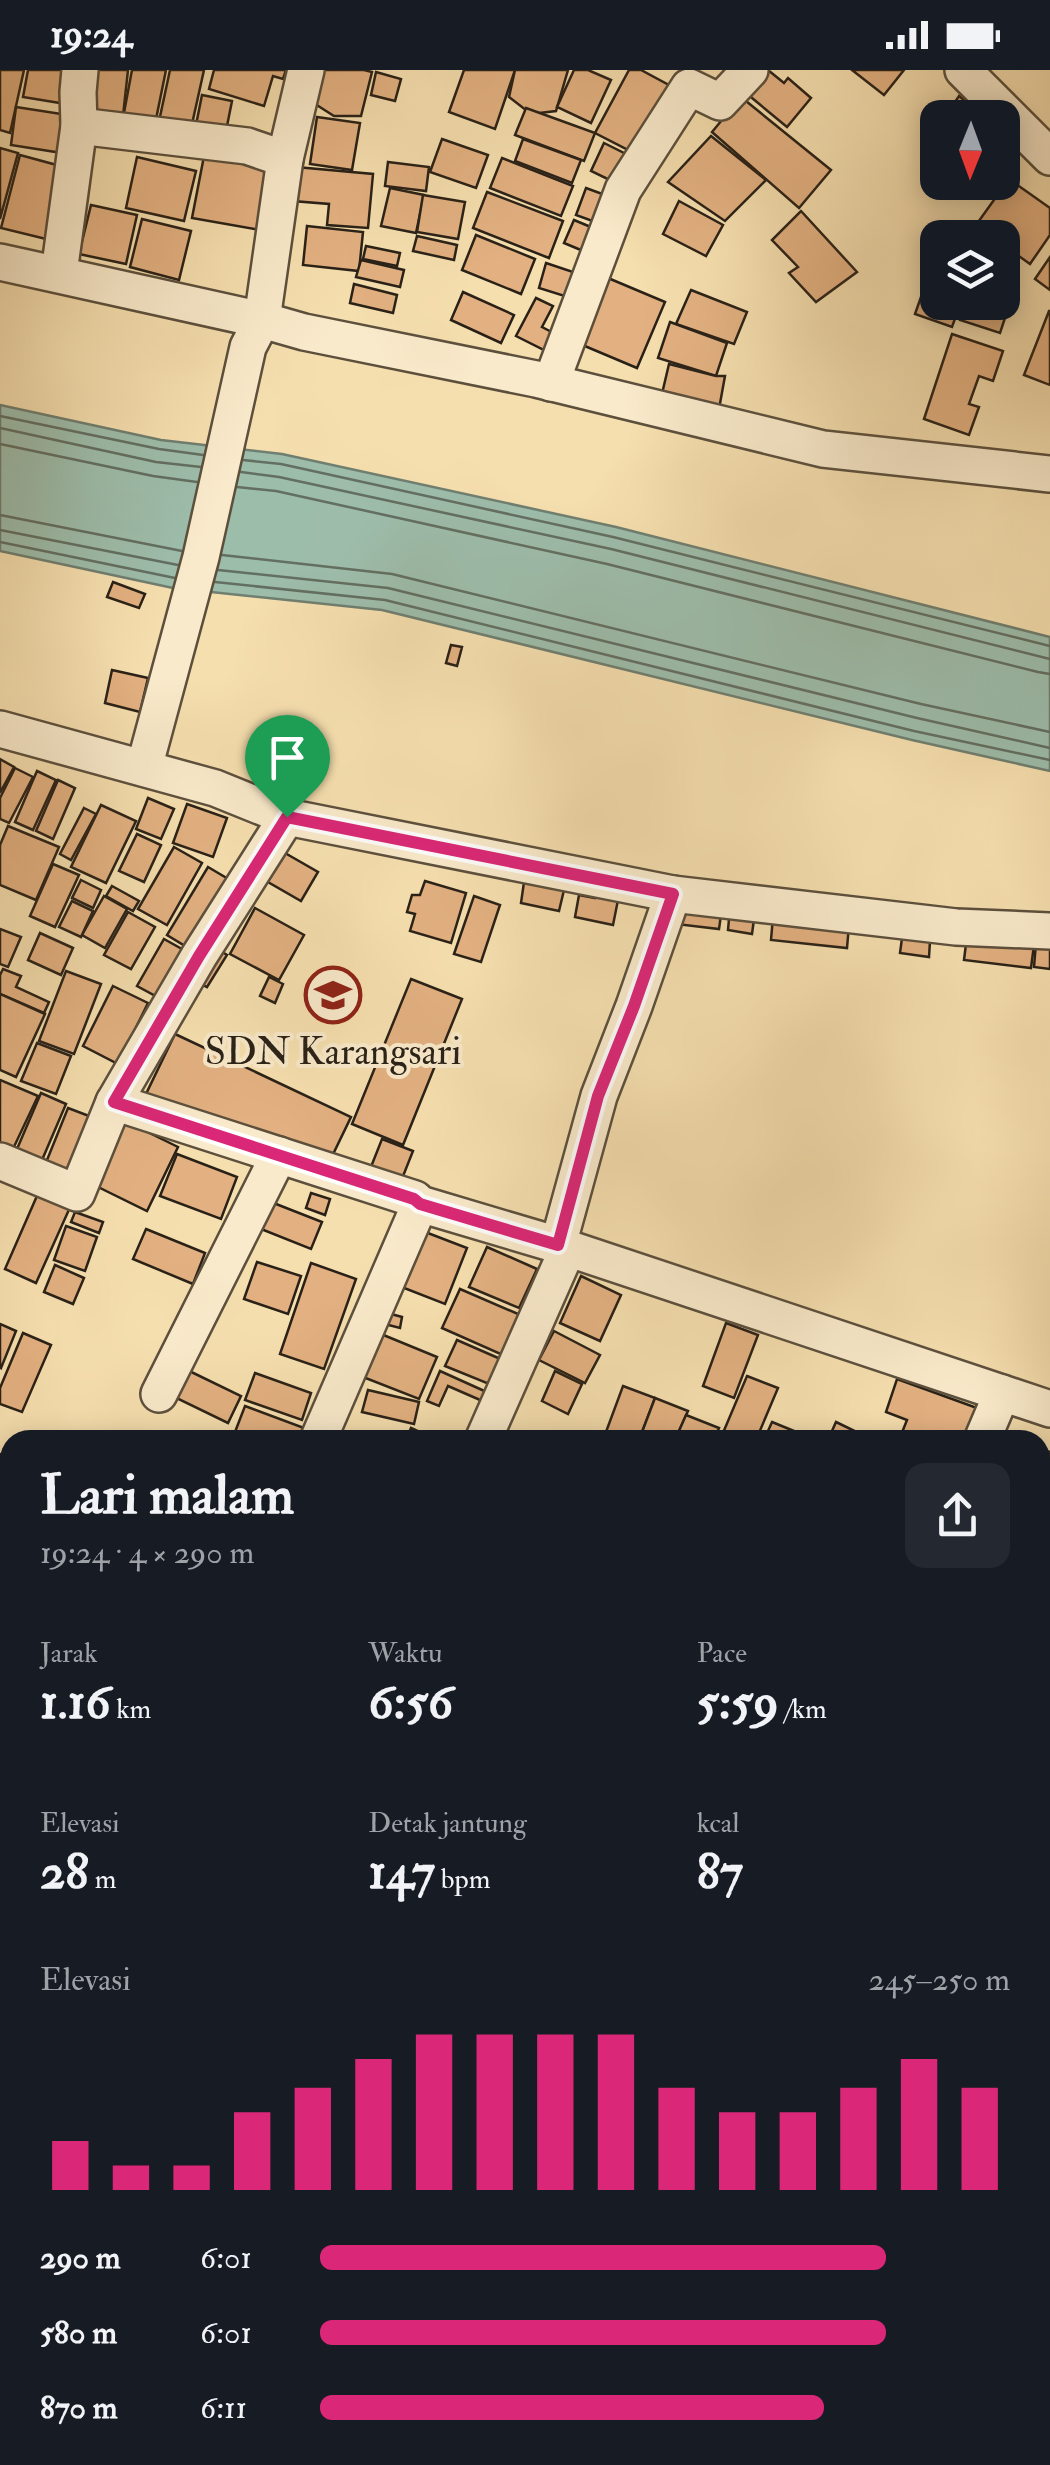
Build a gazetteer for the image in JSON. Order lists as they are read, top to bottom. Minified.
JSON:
{"places":{"school or university":["SDN Karangsari"]},"north":"bottom","page":{"status":"19:24","heading":["Lari malam","19:24 · 4 × 290 m"],"stats":[["Jarak","1.16 km"],["Waktu","6:56"],["Pace","5:59 /km"],["Elevasi","28 m"],["Detak jantung","147 bpm"],["kcal","87"]],"chart":["Elevasi","245–250 m"],"list":[{"name":"290 m","note":"6:01"},{"name":"580 m","note":"6:01"},{"name":"870 m","note":"6:11"}]}}
